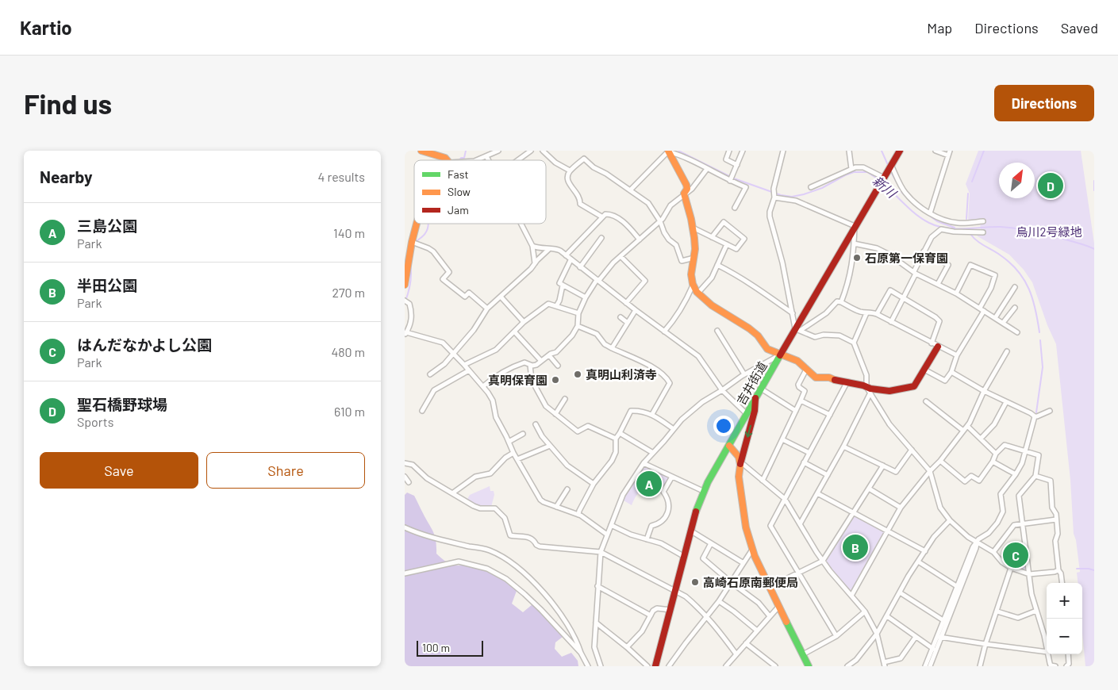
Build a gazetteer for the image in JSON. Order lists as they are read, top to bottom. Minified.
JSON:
{"streets":{"street":["吉井街道"]},"water":["新川"],"parks":["烏川2号緑地"],"places":["石原第一保育園","真明山利済寺","真明保育園","高崎石原南郵便局"],"legend":["Fast","Slow","Jam"],"scale_bar":"100 m","north":"top right","page":{"header":"Kartio","nav":["Map","Directions","Saved"],"buttons":["Directions",["Save","Share"]],"title":"Find us","heading":["Nearby","4 results"],"pins":["D","A","B","C"],"list":[{"mark":"A","name":"三島公園","note":"Park","value":"140 m"},{"mark":"B","name":"半田公園","note":"Park","value":"270 m"},{"mark":"C","name":"はんだなかよし公園","note":"Park","value":"480 m"},{"mark":"D","name":"聖石橋野球場","note":"Sports","value":"610 m"}],"map_buttons":["+","−"],"scale":"100 m"}}
